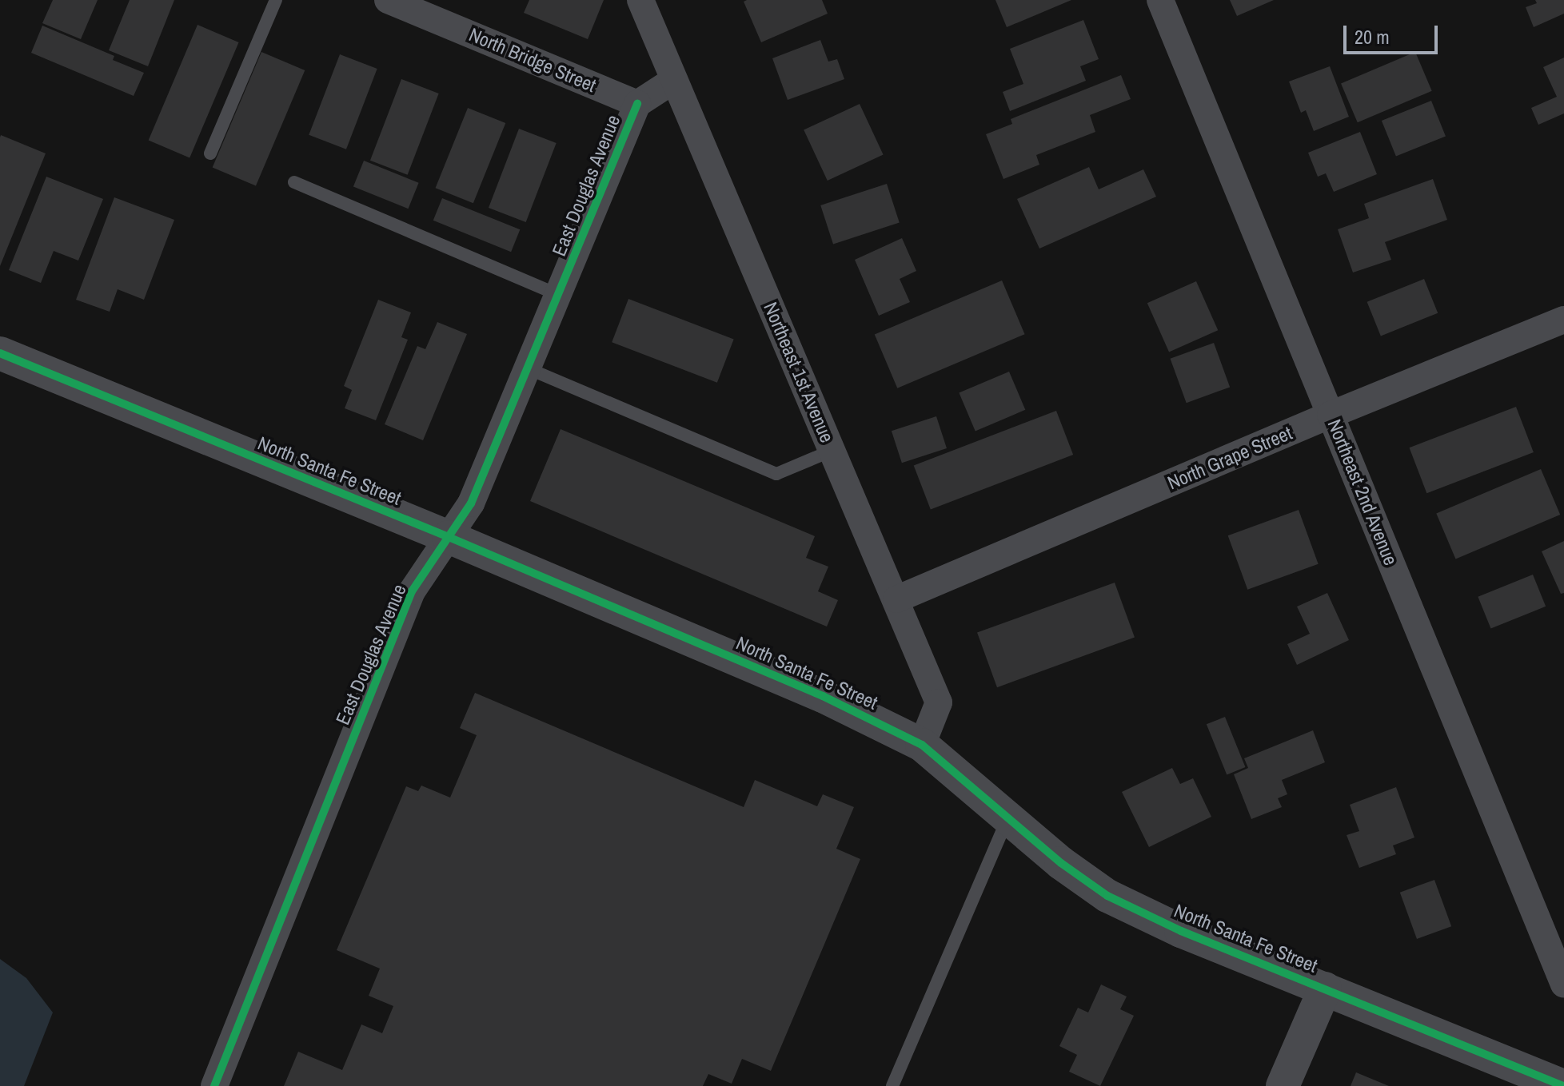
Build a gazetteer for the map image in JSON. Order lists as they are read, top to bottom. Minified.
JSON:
{"streets":{"street":["North Bridge Street","East Douglas Avenue","Northeast 1st Avenue","North Grape Street","North Santa Fe Street","Northeast 2nd Avenue"]},"crossings":[["North Bridge Street","East Douglas Avenue"],["East Douglas Avenue","North Santa Fe Street"],["Northeast 1st Avenue","North Grape Street"],["Northeast 1st Avenue","North Santa Fe Street"],["North Grape Street","Northeast 2nd Avenue"]],"scale_bar":"20 m"}
